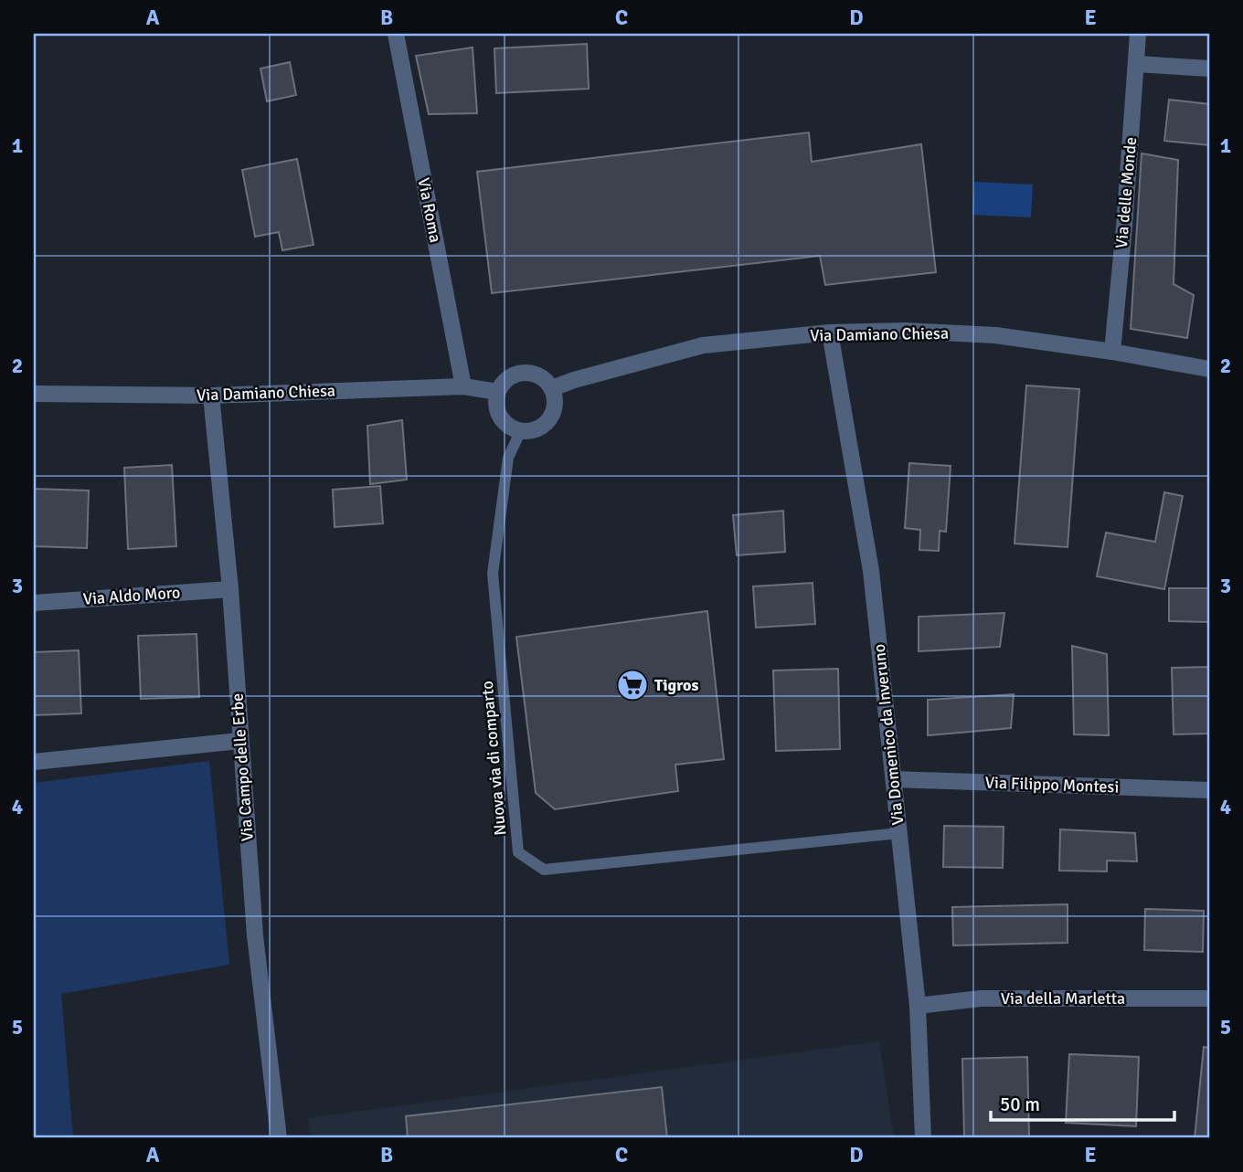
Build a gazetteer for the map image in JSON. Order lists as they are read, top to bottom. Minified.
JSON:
{"streets":{"street":["Via delle Monde","Via Roma","Via Damiano Chiesa","Via Aldo Moro","Via Domenico da Inveruno","Via Campo delle Erbe","Via Filippo Montesi","Via della Marletta"],"lane":["Nuova via di comparto"]},"crossings":[["Via delle Monde","Via Damiano Chiesa"],["Via Roma","Via Damiano Chiesa"],["Via Damiano Chiesa","Via Domenico da Inveruno"],["Via Damiano Chiesa","Nuova via di comparto"],["Via Damiano Chiesa","Via Campo delle Erbe"],["Via Aldo Moro","Via Campo delle Erbe"],["Via Domenico da Inveruno","Nuova via di comparto"],["Via Domenico da Inveruno","Via Filippo Montesi"],["Via Domenico da Inveruno","Via della Marletta"]],"places":{"supermarket":["Tigros"]},"scale_bar":"50 m","grid":{"columns":["A","B","C","D","E"],"rows":["1","2","3","4","5"]}}
